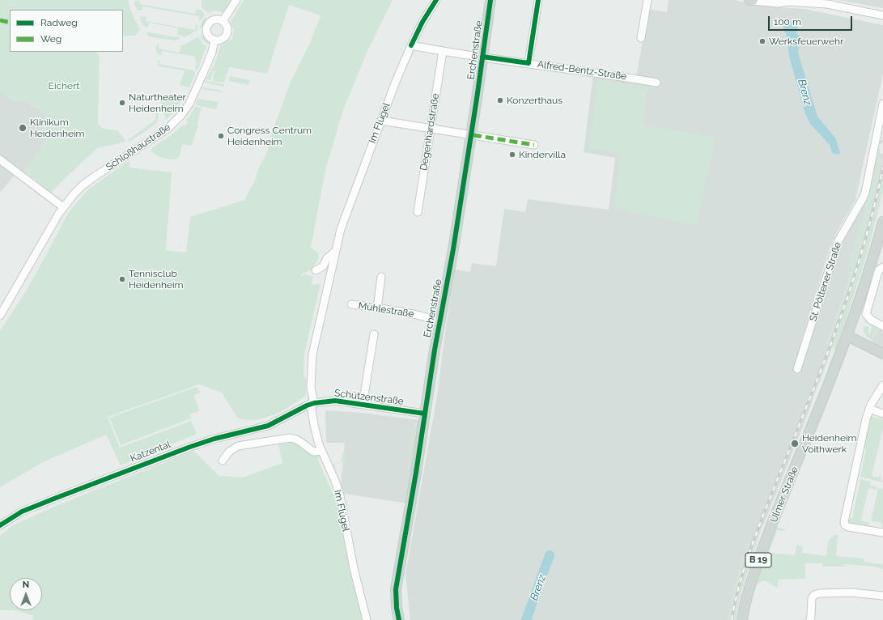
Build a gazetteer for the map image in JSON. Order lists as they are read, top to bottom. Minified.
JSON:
{"streets":{"main road":["Erchenstraße","Ulmer Straße","B 19"],"street":["Alfred-Bentz-Straße","Im Flügel","Degenhardstraße","Schloßhaustraße","St. Pöltener Straße","Mühlestraße","Schützenstraße","Katzental"]},"crossings":[["Erchenstraße","Alfred-Bentz-Straße"],["Erchenstraße","Mühlestraße"],["Erchenstraße","Schützenstraße"],["Alfred-Bentz-Straße","Im Flügel"],["Alfred-Bentz-Straße","Degenhardstraße"],["Im Flügel","Schützenstraße"],["Im Flügel","Katzental"],["Schützenstraße","Katzental"],["Ulmer Straße","B 19"]],"water":["Brenz"],"parks":["Eichert"],"places":["Werksfeuerwehr","Konzerthaus","Naturtheater Heidenheim","Klinikum Heidenheim","Congress Centrum Heidenheim","Kindervilla","Tennisclub Heidenheim","Heidenheim Voithwerk"],"legend":["Radweg","Weg"],"scale_bar":"100 m","north":"top"}
